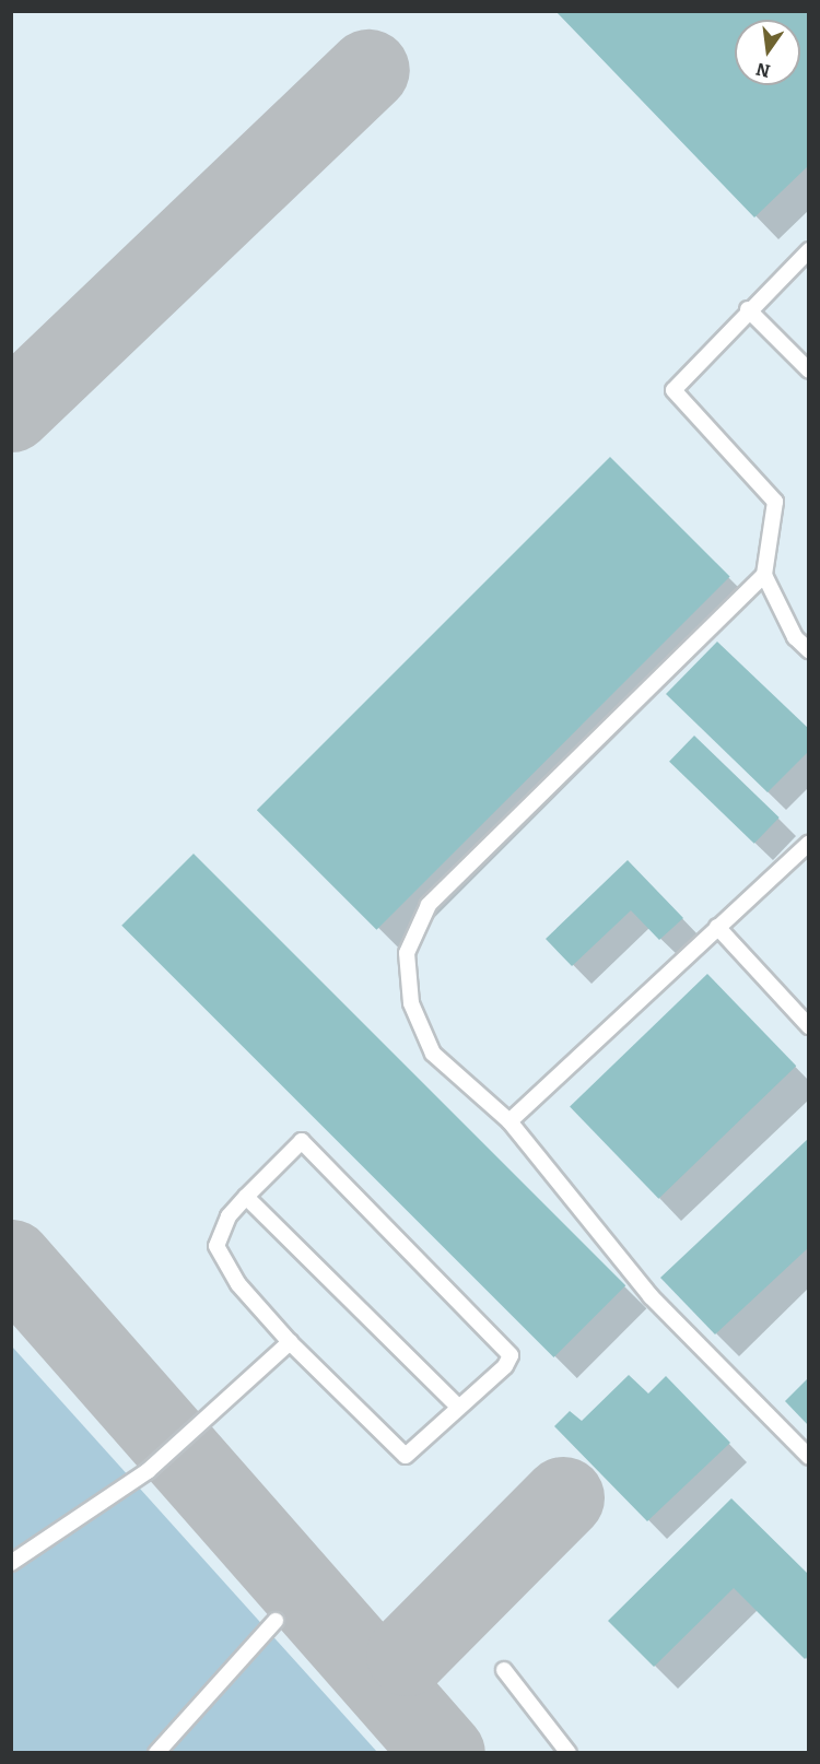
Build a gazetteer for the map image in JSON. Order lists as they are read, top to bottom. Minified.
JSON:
{"north":"bottom"}
